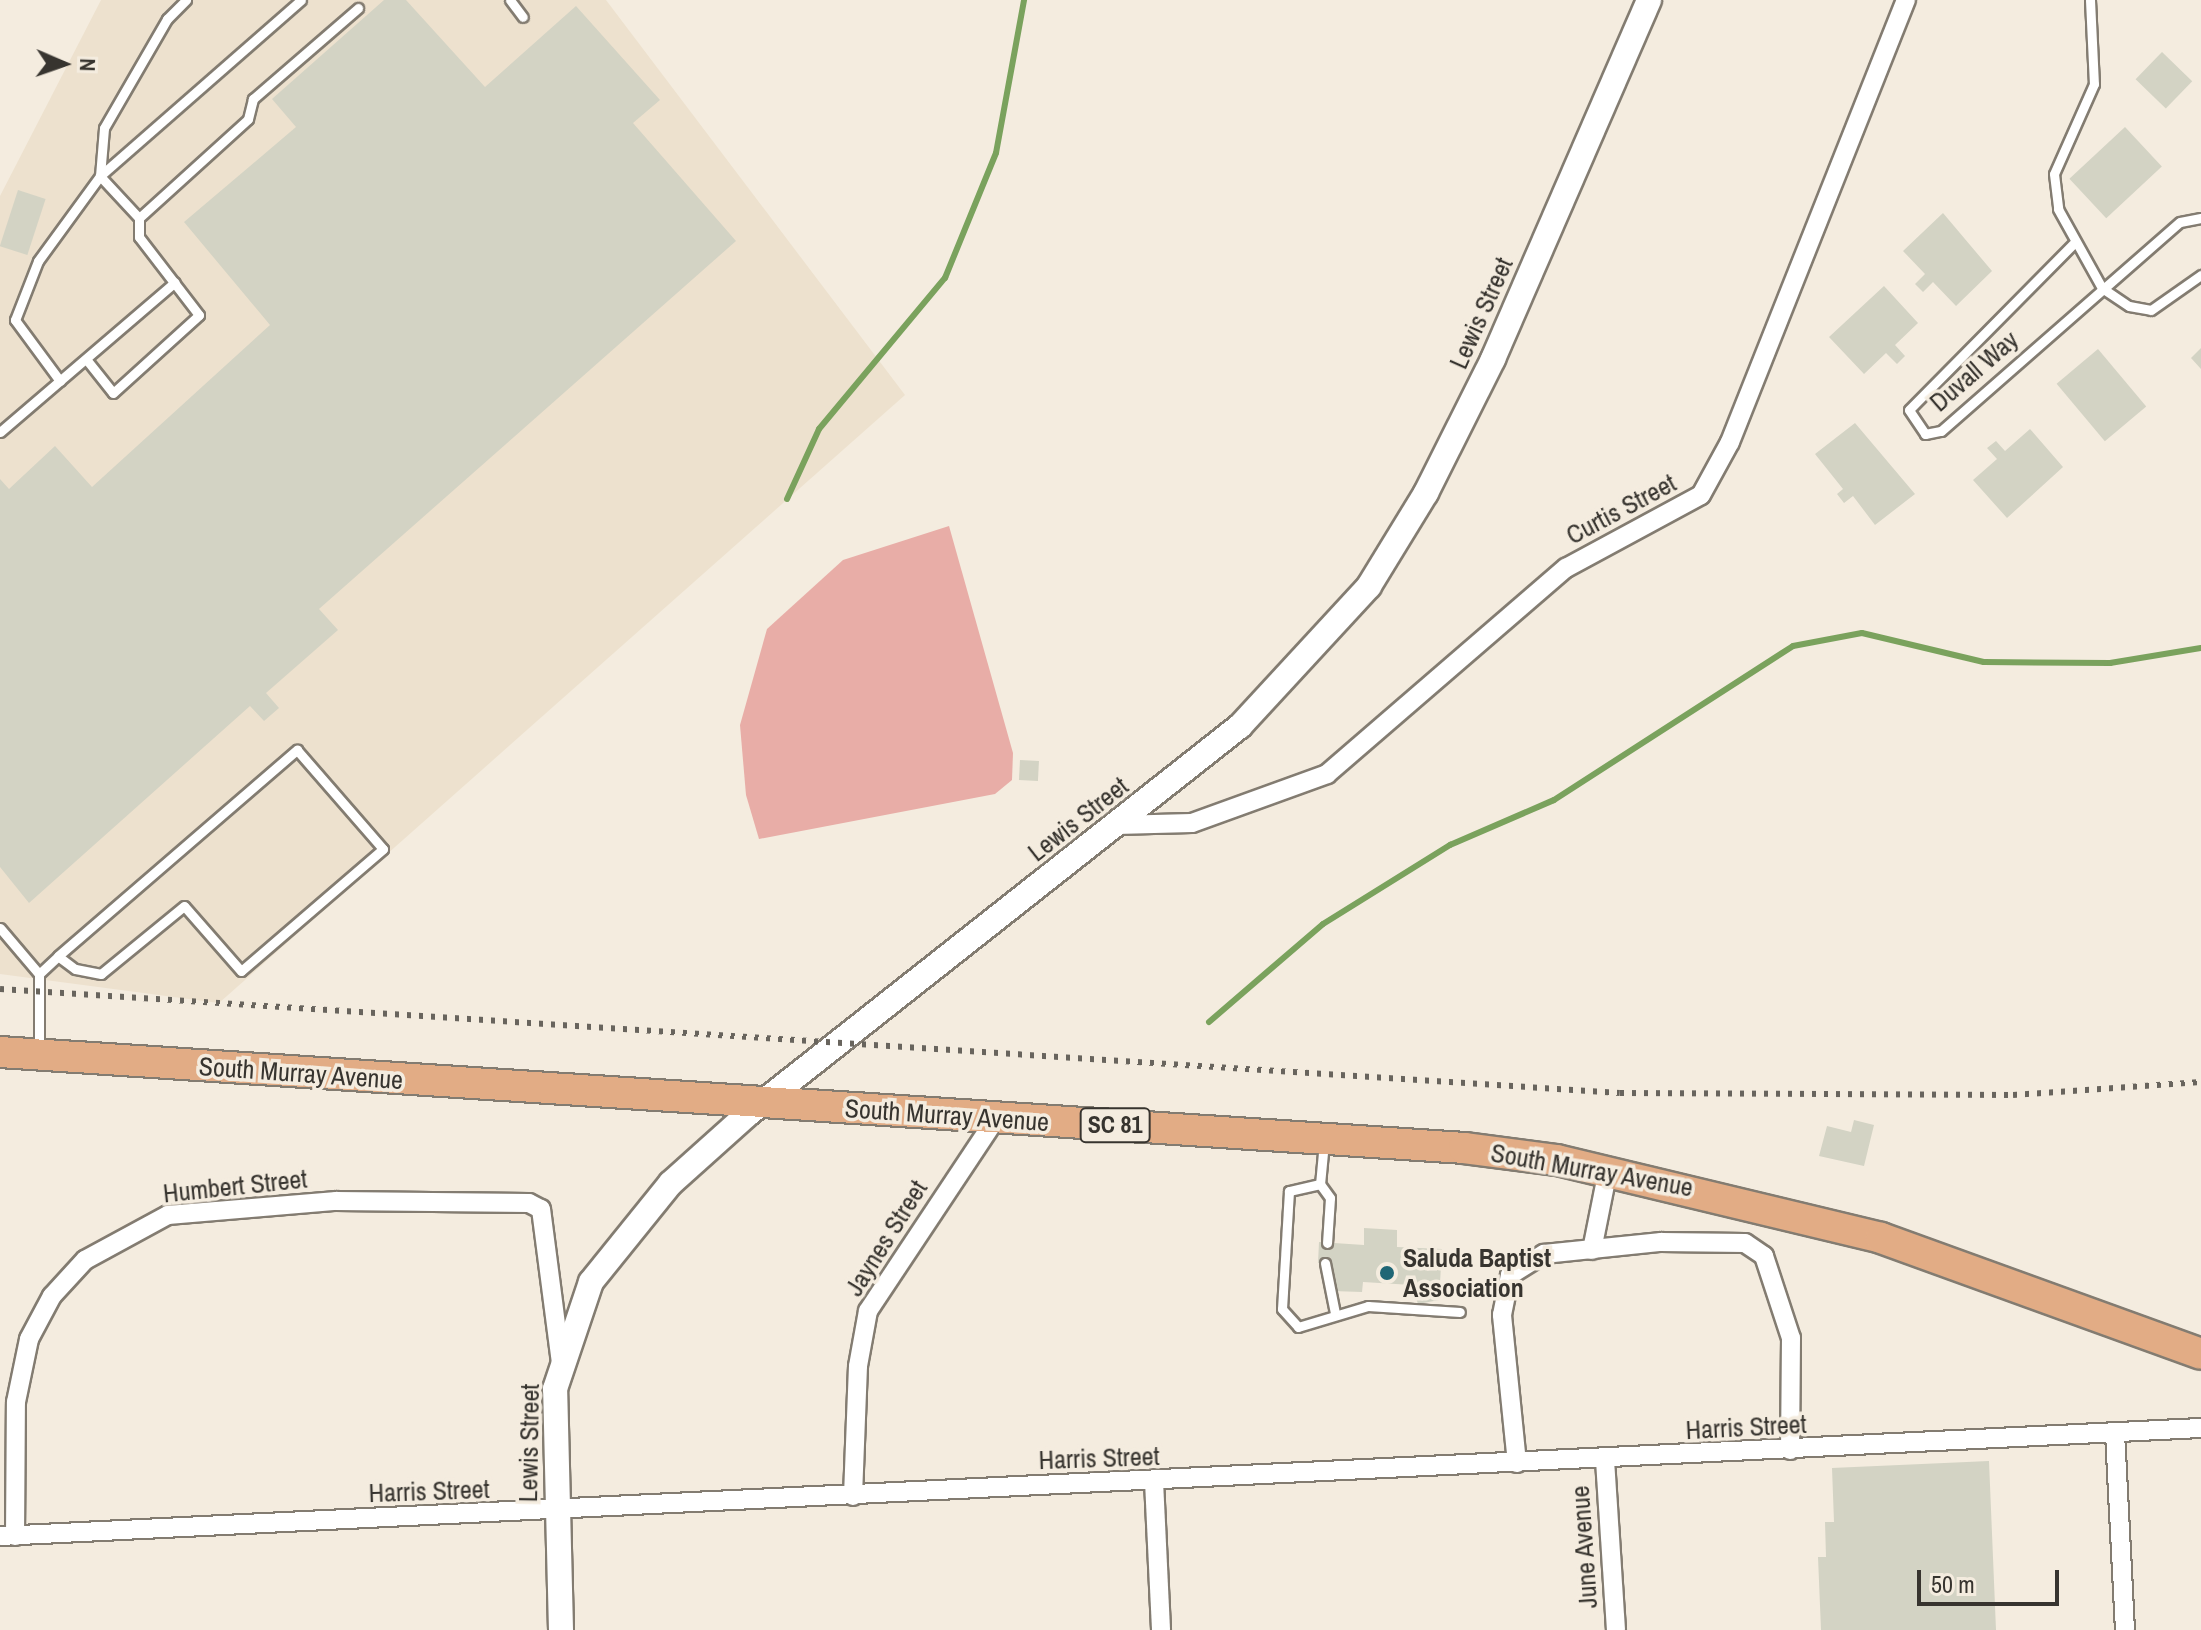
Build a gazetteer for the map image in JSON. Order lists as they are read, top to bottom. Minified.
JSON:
{"streets":{"main road":["South Murray Avenue","SC 81"],"street":["Lewis Street","Curtis Street","Humbert Street","Jaynes Street","Harris Street","June Avenue"],"lane":["Duvall Way"]},"crossings":[["Lewis Street","Curtis Street"],["Lewis Street","South Murray Avenue"],["Lewis Street","Humbert Street"],["Lewis Street","Harris Street"],["South Murray Avenue","Jaynes Street"],["Humbert Street","Harris Street"],["Jaynes Street","Harris Street"],["Harris Street","June Avenue"]],"places":["Saluda Baptist Association"],"scale_bar":"50 m","north":"right"}
